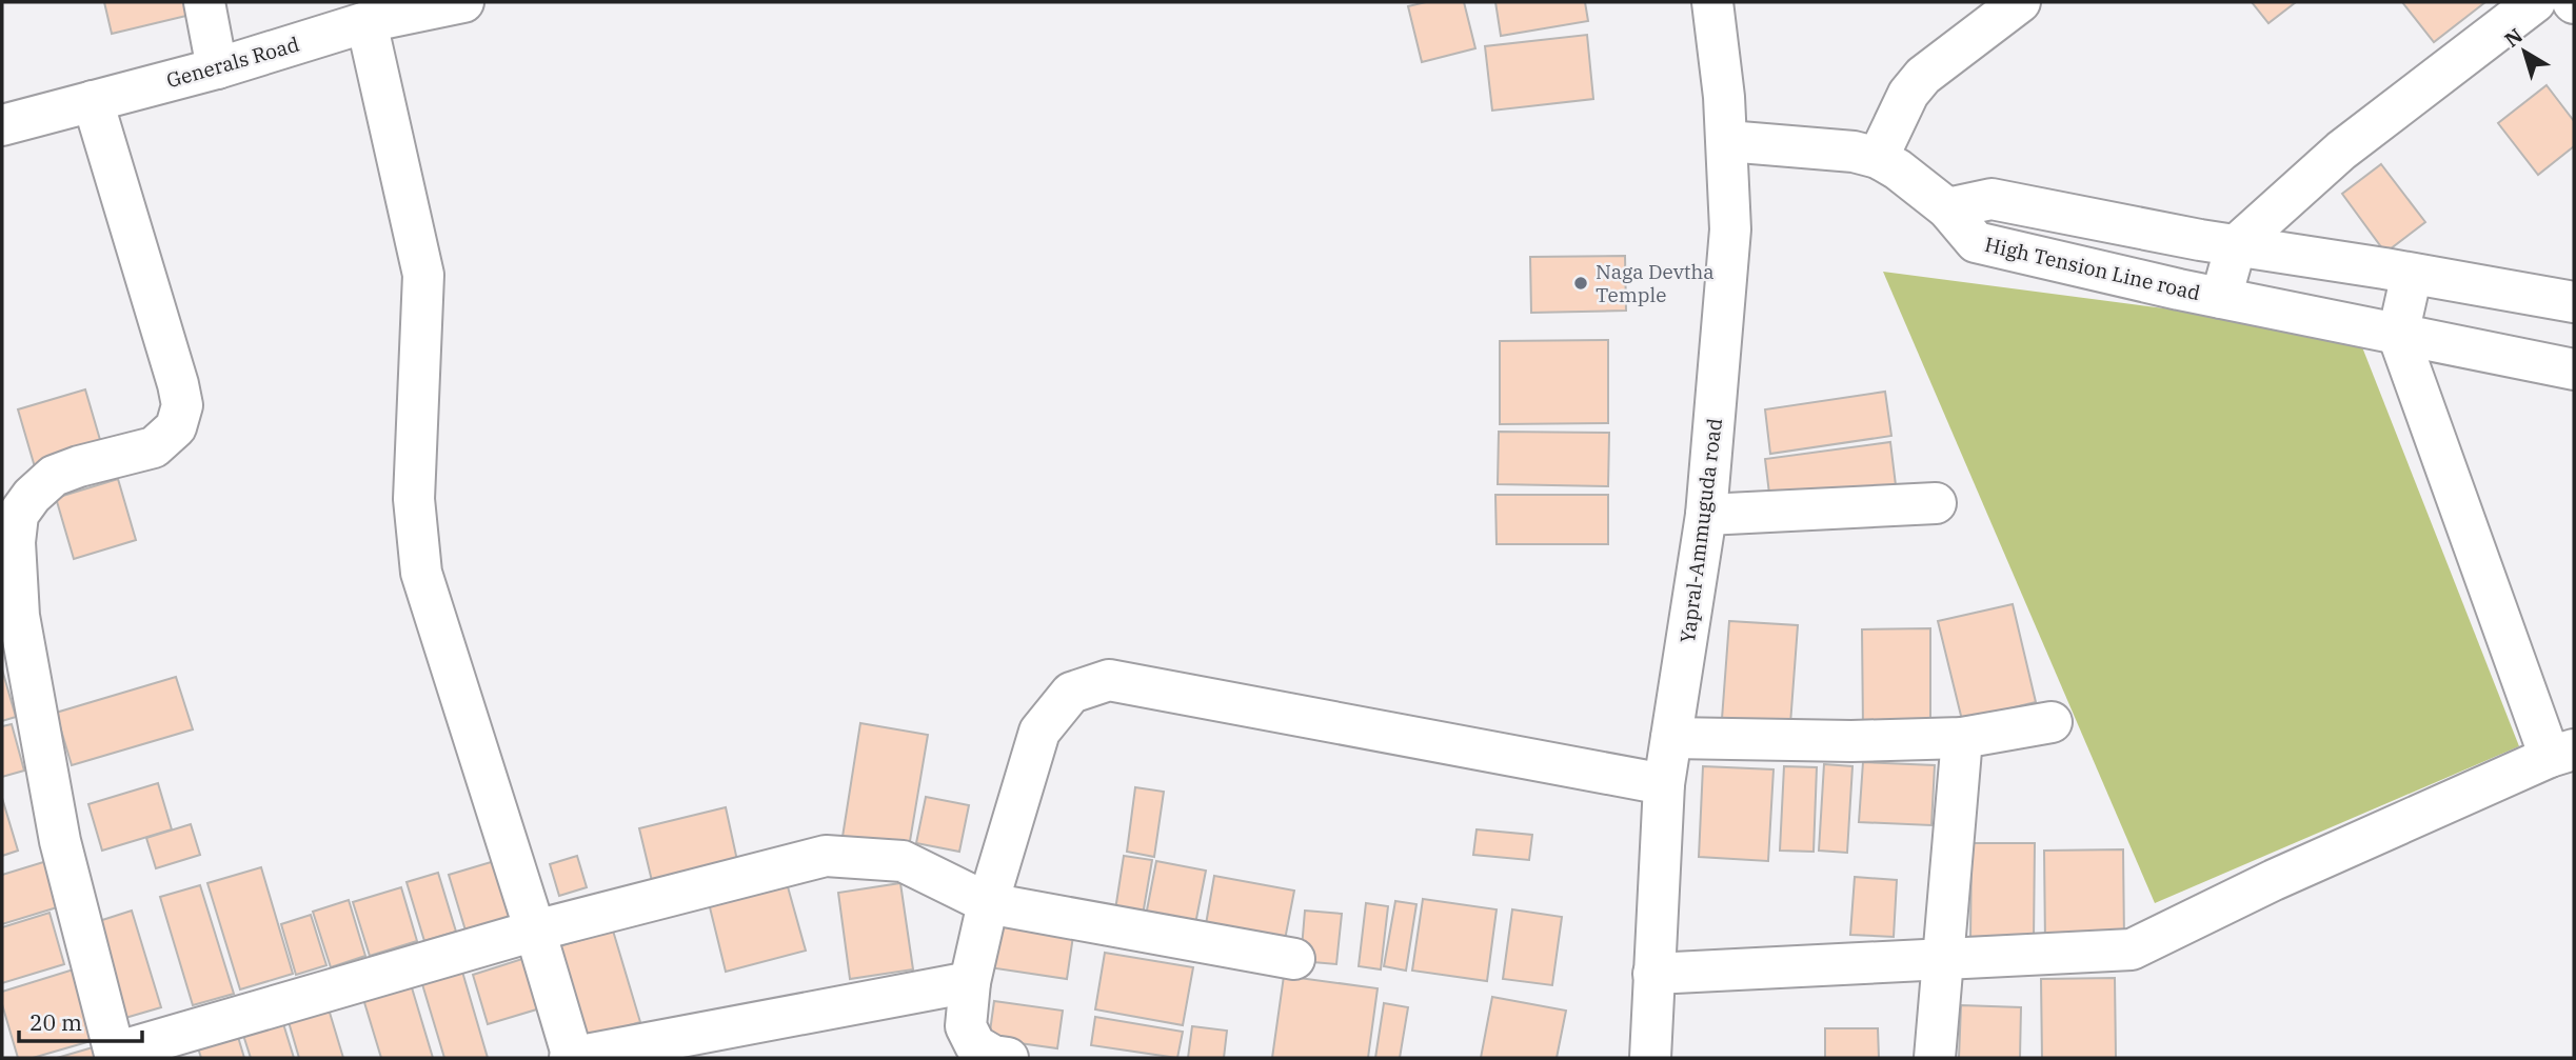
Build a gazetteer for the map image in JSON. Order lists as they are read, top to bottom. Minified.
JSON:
{"streets":{"street":["Generals Road","High Tension Line road","Yapral-Ammuguda road"]},"places":["Naga Devtha Temple"],"scale_bar":"20 m","north":"top left"}
